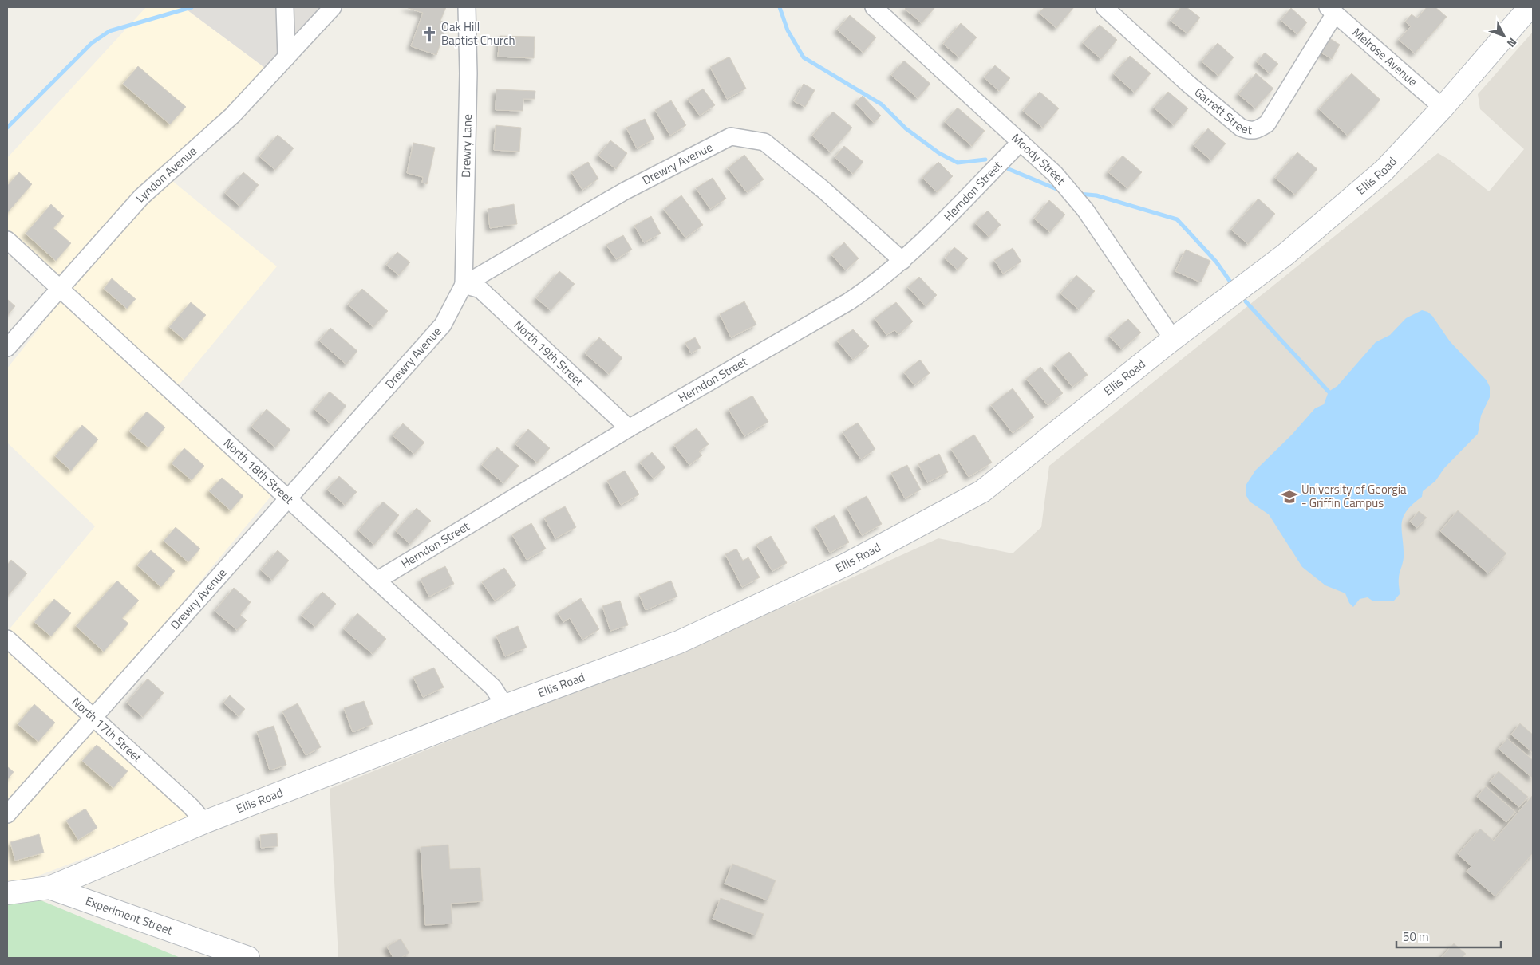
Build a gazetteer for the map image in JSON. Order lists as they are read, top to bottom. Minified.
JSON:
{"streets":{"street":["Melrose Avenue","Garrett Street","Drewry Lane","Moody Street","Drewry Avenue","Lyndon Avenue","Ellis Road","Herndon Street","North 19th Street","North 18th Street","North 17th Street","Experiment Street"]},"crossings":[["Melrose Avenue","Garrett Street"],["Melrose Avenue","Ellis Road"],["Drewry Lane","Drewry Avenue"],["Drewry Lane","North 19th Street"],["Moody Street","Ellis Road"],["Moody Street","Herndon Street"],["Drewry Avenue","Herndon Street"],["Drewry Avenue","North 19th Street"],["Drewry Avenue","North 18th Street"],["Drewry Avenue","North 17th Street"],["Lyndon Avenue","North 18th Street"],["Ellis Road","North 18th Street"],["Ellis Road","North 17th Street"],["Ellis Road","Experiment Street"],["Herndon Street","North 19th Street"],["Herndon Street","North 18th Street"]],"places":{"church":["Oak Hill Baptist Church"],"school or university":["University of Georgia - Griffin Campus"]},"scale_bar":"50 m","north":"bottom right"}
